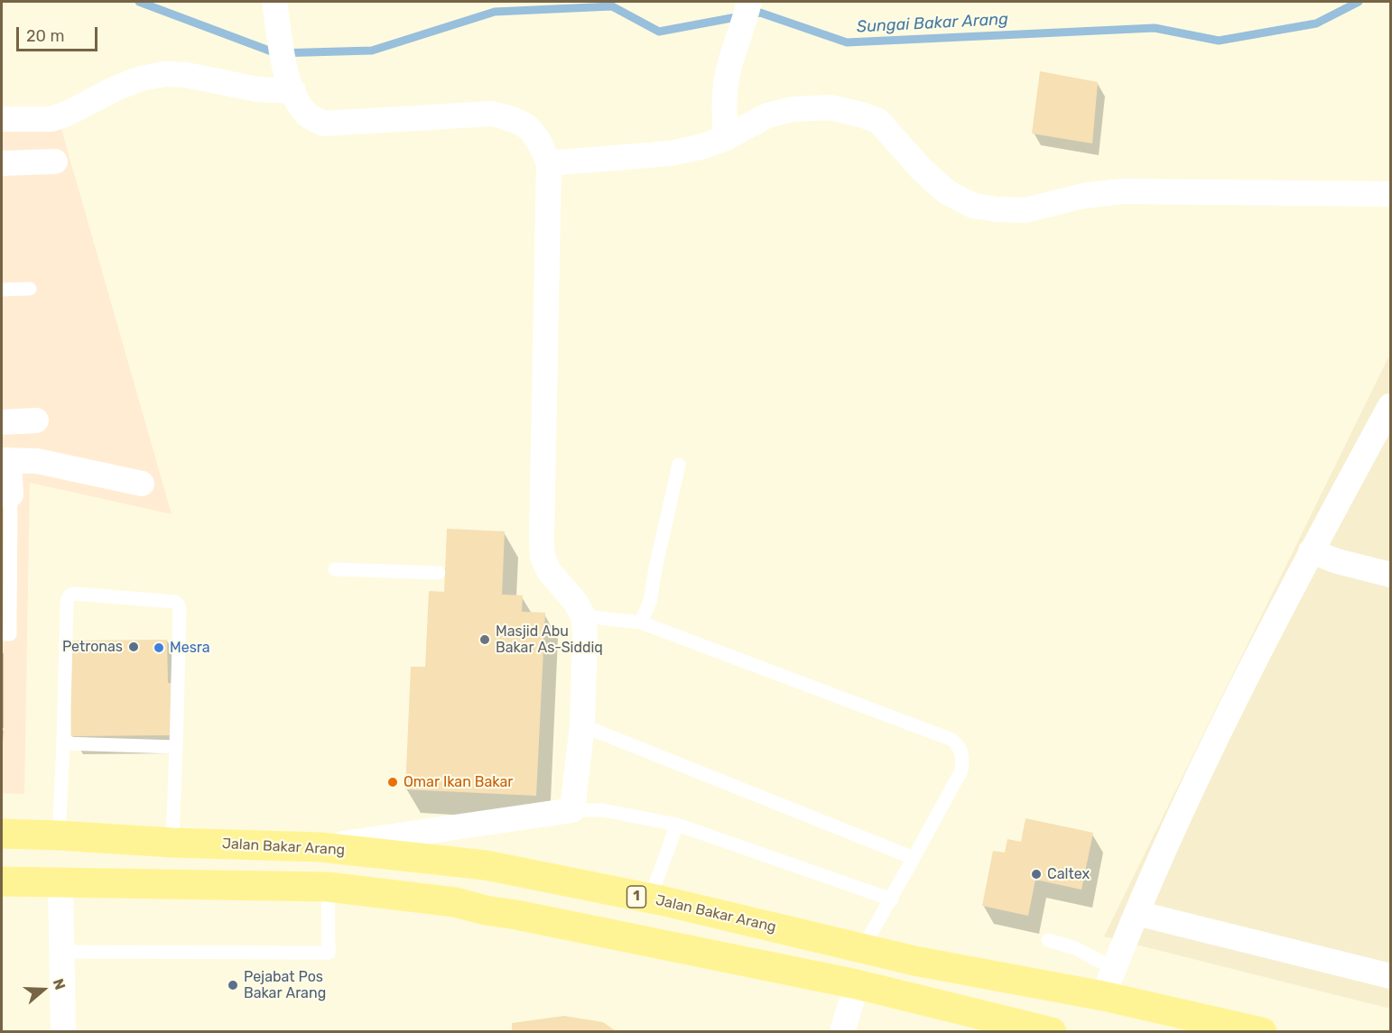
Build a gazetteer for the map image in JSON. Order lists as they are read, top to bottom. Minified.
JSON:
{"streets":{"main road":["Jalan Bakar Arang","1"]},"water":["Sungai Bakar Arang"],"places":["Masjid Abu Bakar As-Siddiq","Petronas","Mesra","Omar Ikan Bakar","Caltex","Pejabat Pos Bakar Arang"],"scale_bar":"20 m","north":"right"}
